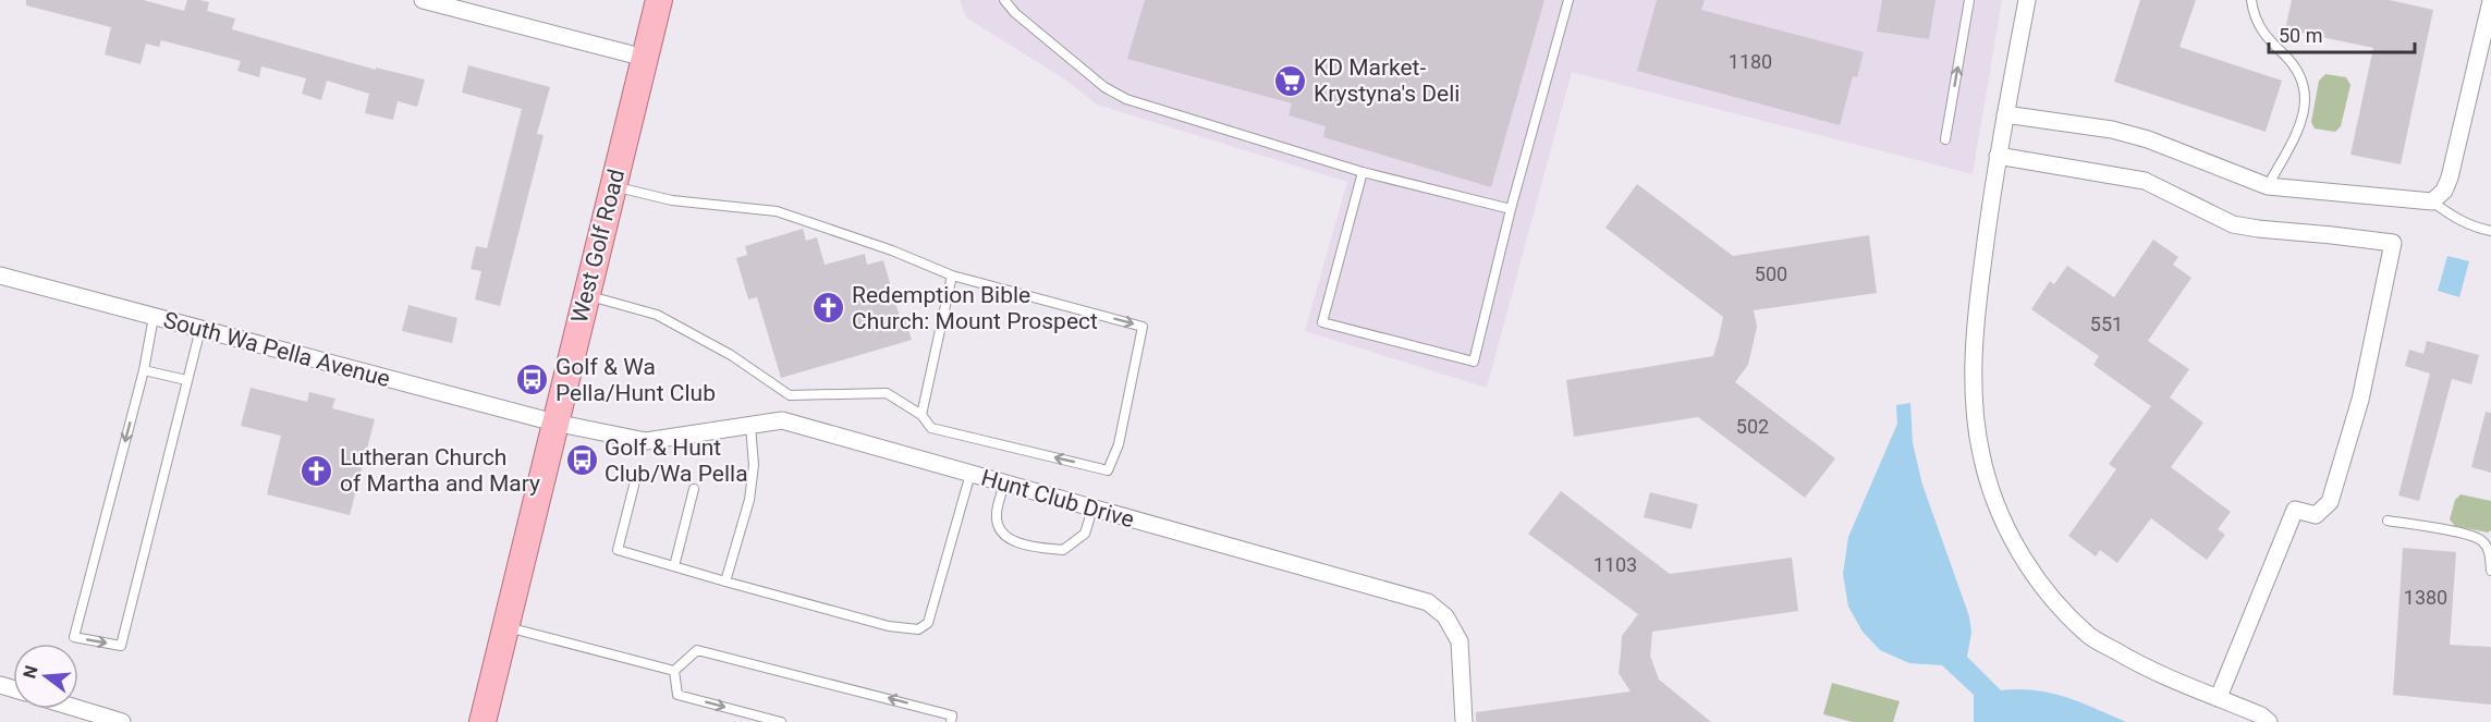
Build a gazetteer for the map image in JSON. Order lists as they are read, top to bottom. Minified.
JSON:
{"streets":{"main road":["West Golf Road"],"street":["South Wa Pella Avenue","Hunt Club Drive"]},"crossings":[["West Golf Road","South Wa Pella Avenue"],["West Golf Road","Hunt Club Drive"],["South Wa Pella Avenue","Hunt Club Drive"]],"places":{"supermarket":["KD Market- Krystyna's Deli"],"church":["Redemption Bible Church: Mount Prospect","Lutheran Church of Martha and Mary"],"bus stop":["Golf & Wa Pella/Hunt Club","Golf & Hunt Club/Wa Pella"]},"house_numbers":["1180","500","551","502","1103","1380"],"scale_bar":"50 m","north":"left"}
